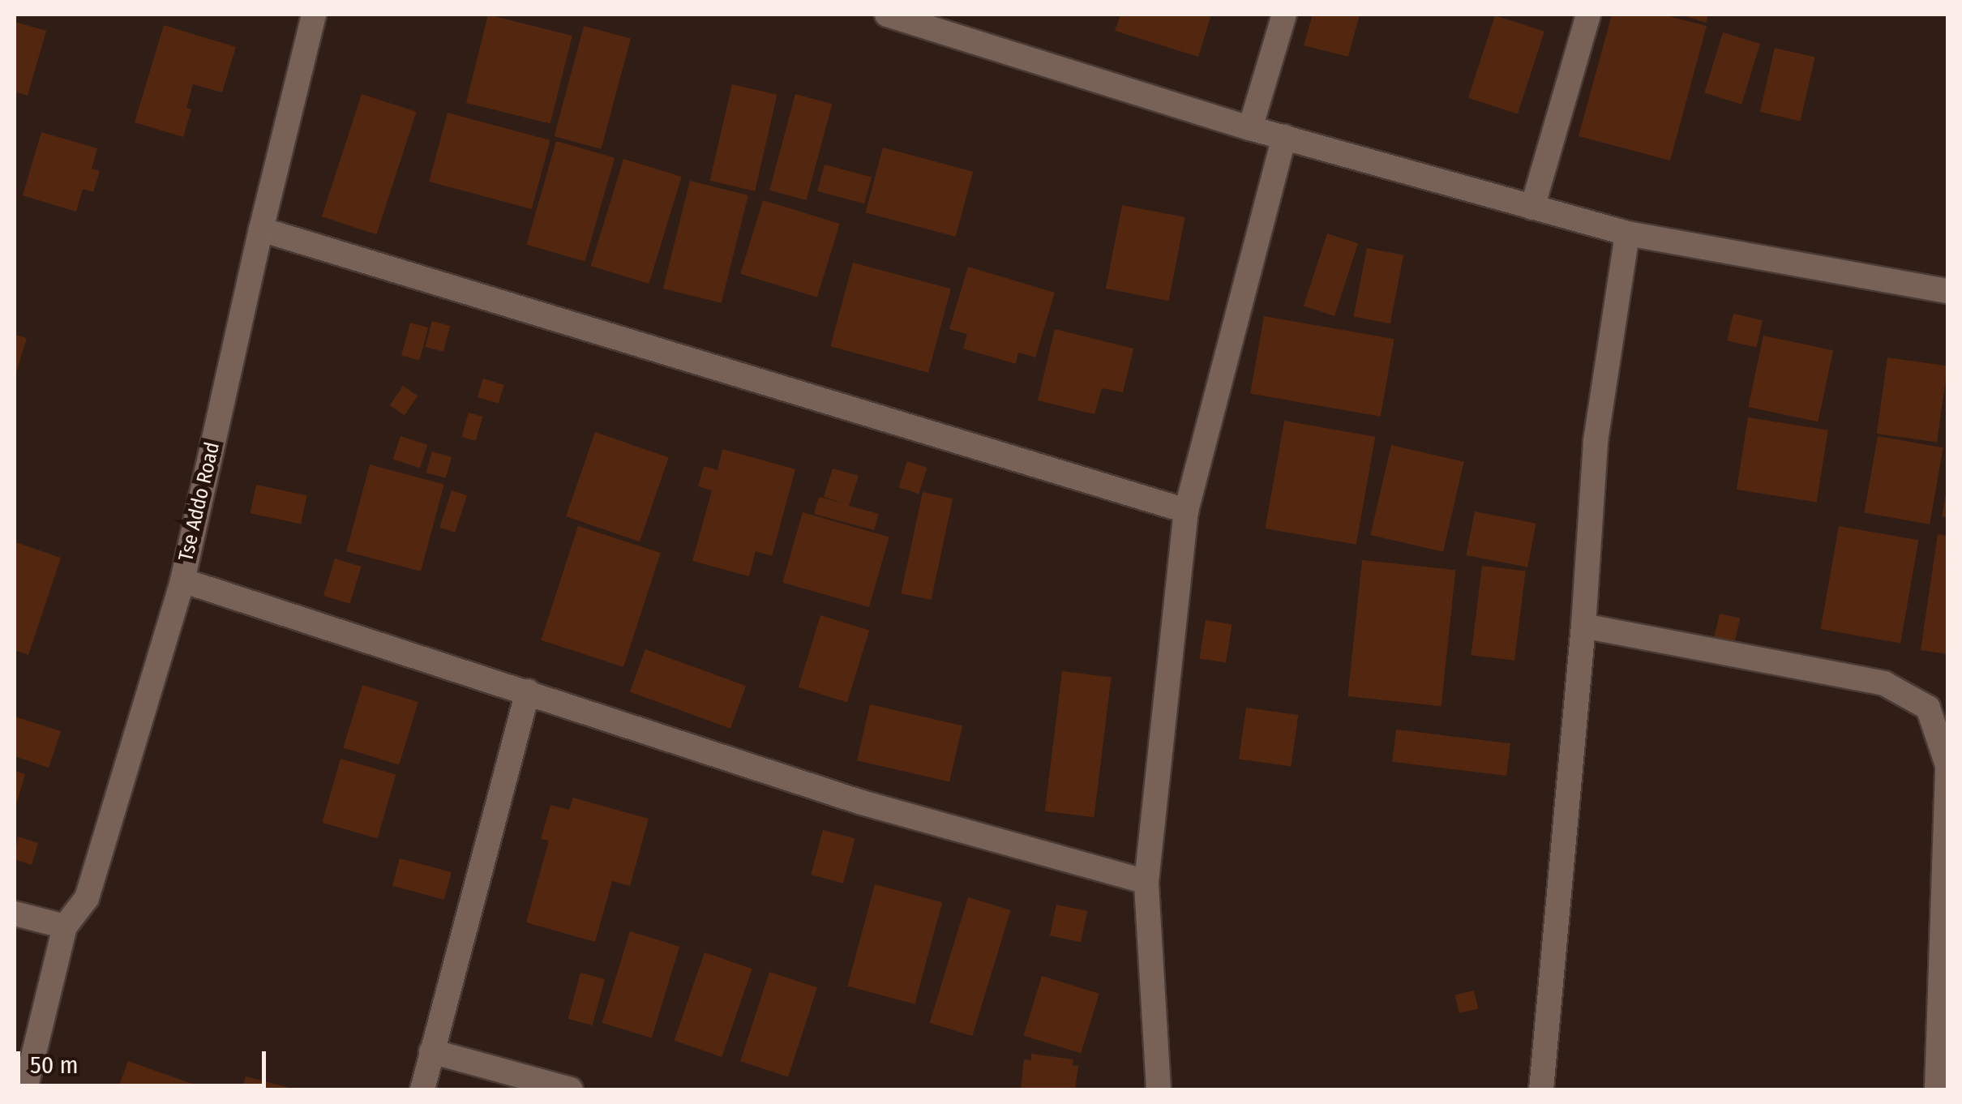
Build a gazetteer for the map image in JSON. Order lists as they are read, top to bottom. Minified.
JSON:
{"streets":{"street":["Tse Addo Road"]},"scale_bar":"50 m"}
